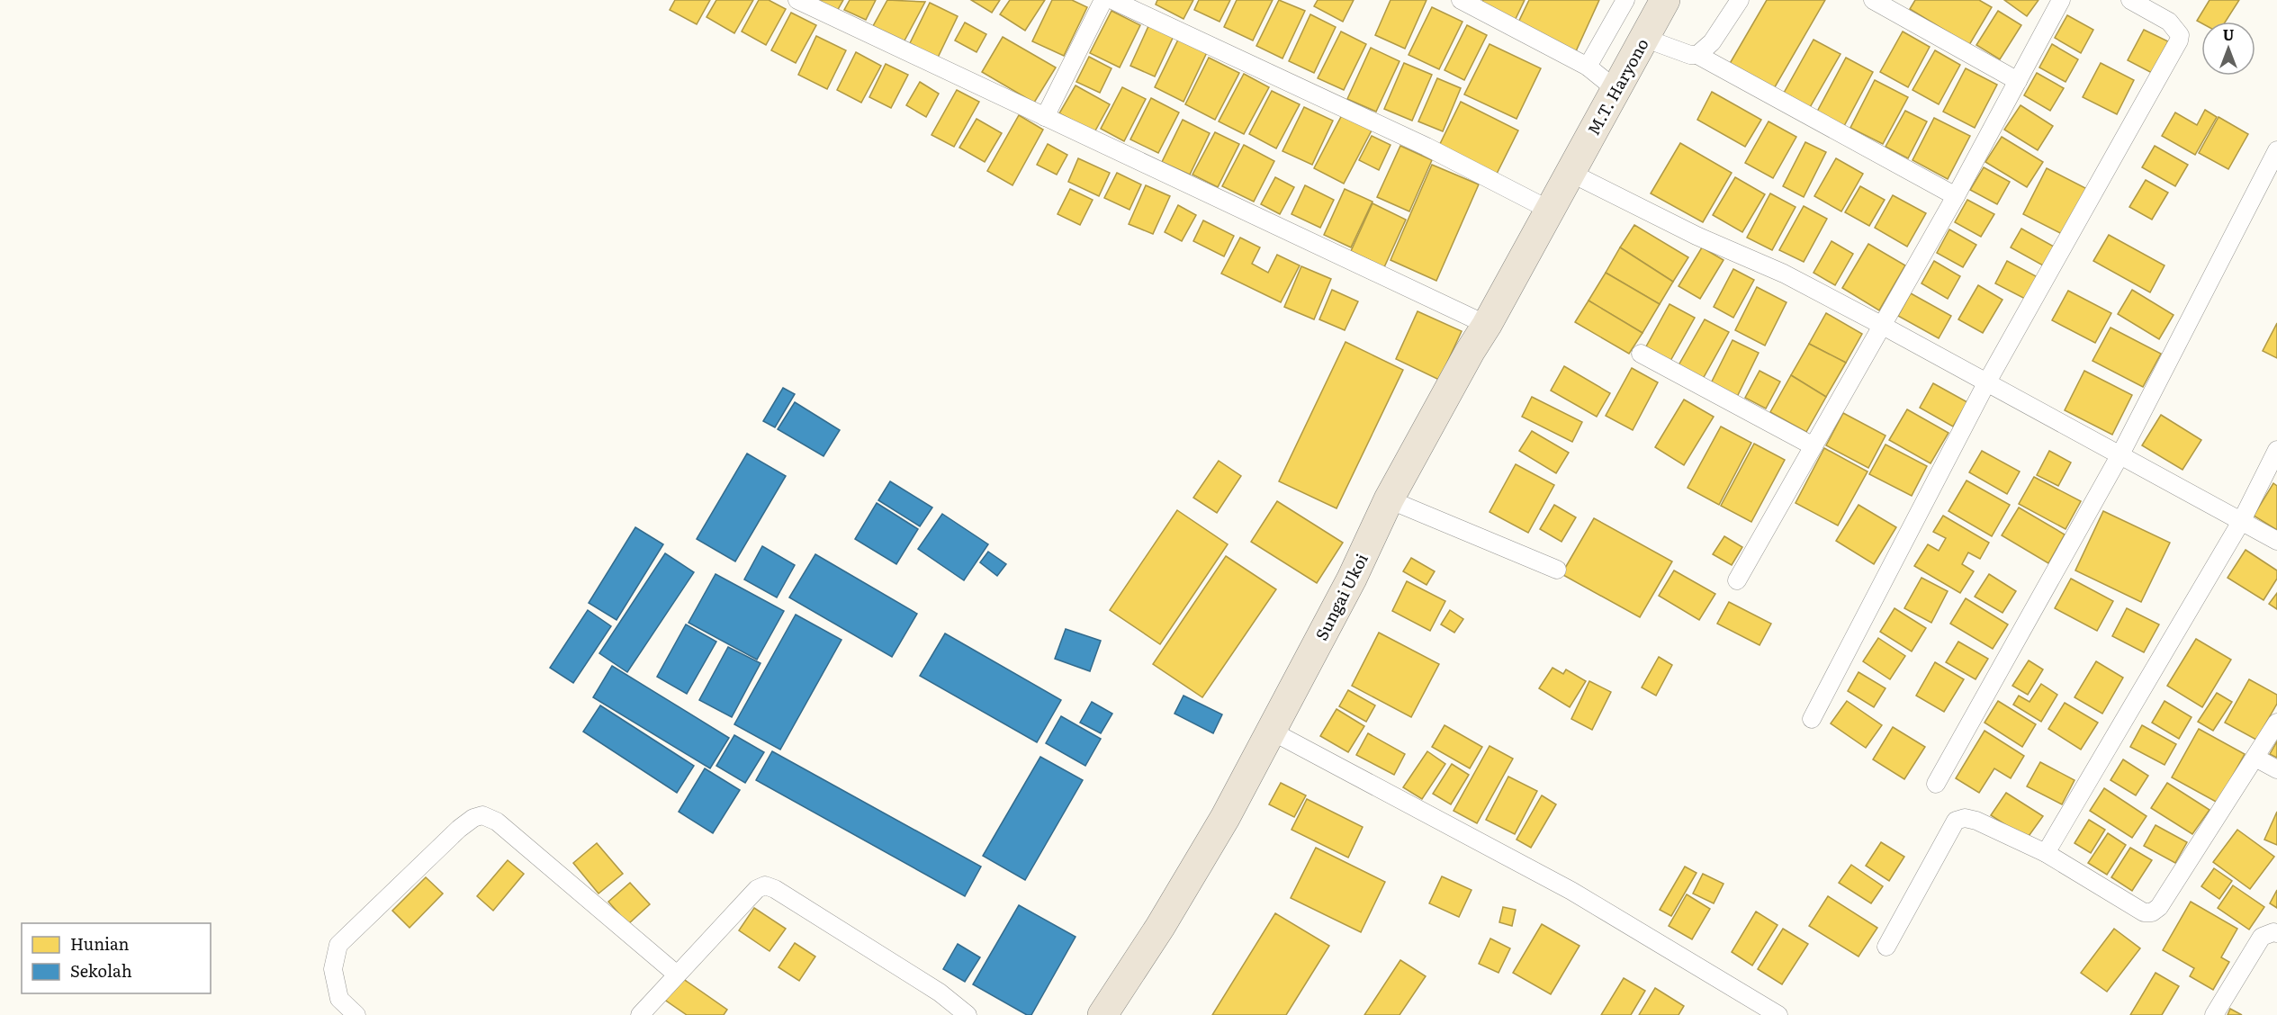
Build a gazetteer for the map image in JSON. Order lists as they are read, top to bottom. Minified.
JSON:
{"streets":{"highway":["M.T. Haryono","Sungai Ukoi"]},"crossings":[["M.T. Haryono","Sungai Ukoi"]],"legend":["Hunian","Sekolah"],"north":"top"}
